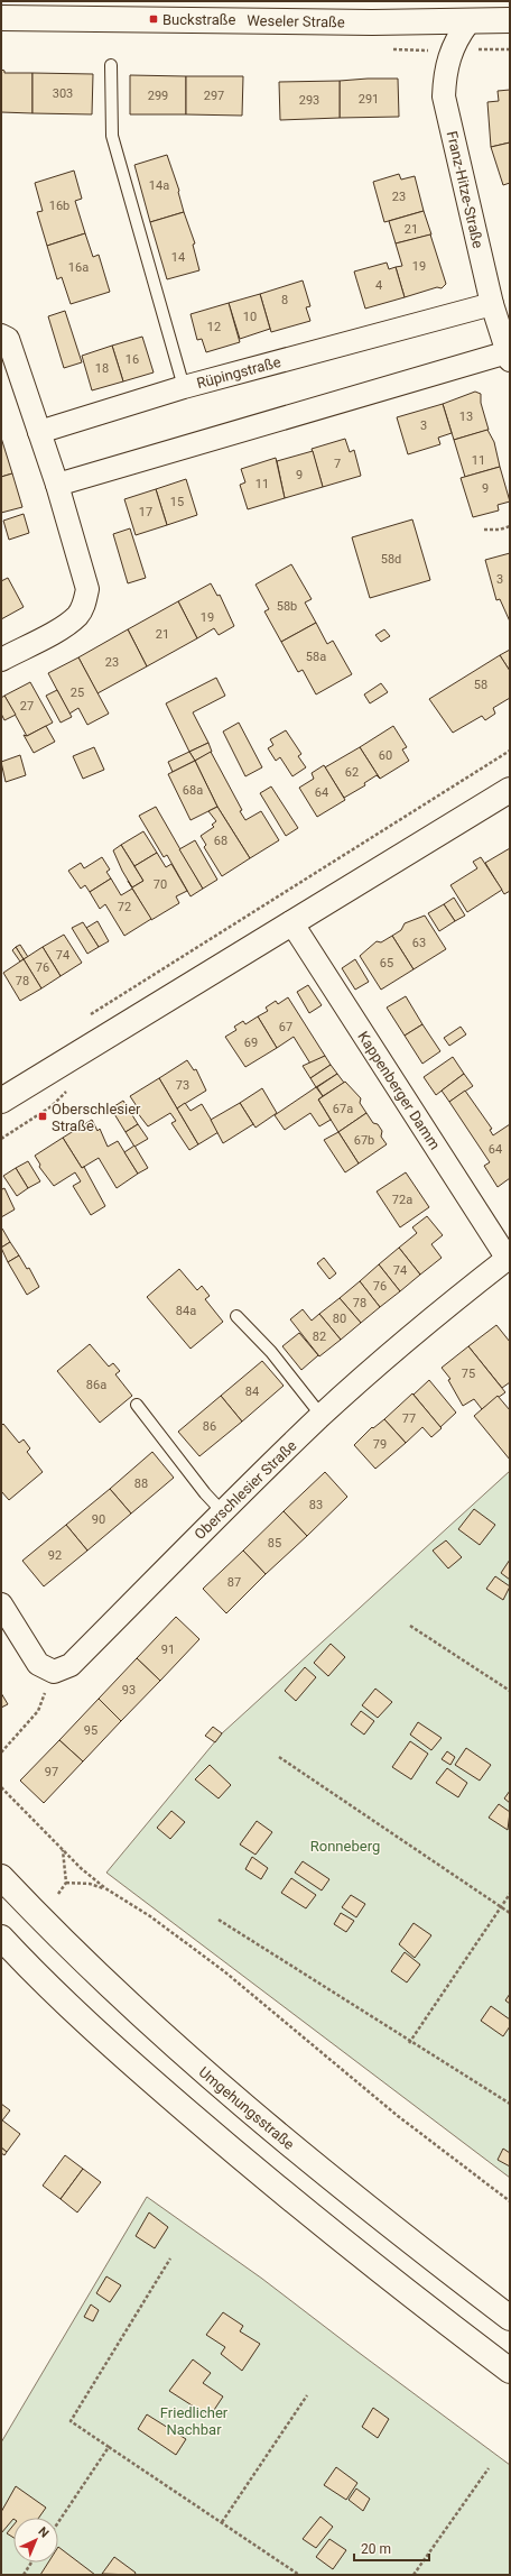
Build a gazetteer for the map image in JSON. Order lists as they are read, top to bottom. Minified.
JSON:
{"streets":{"main road":["Weseler Straße","Umgehungsstraße"],"street":["Franz-Hitze-Straße","Rüpingstraße","Kappenberger Damm","Oberschlesier Straße"]},"crossings":[["Weseler Straße","Franz-Hitze-Straße"],["Franz-Hitze-Straße","Rüpingstraße"],["Kappenberger Damm","Oberschlesier Straße"]],"parks":["Ronneberg","Friedlicher Nachbar"],"places":{"transit":["Buckstraße","Oberschlesier Straße"]},"house_numbers":["303","299","297","291","293","14a","23","16b","21","14","19","16a","4","8","10","12","16","18","13","3","11","7","9","11","9","15","17","58d","3","58b","19","21","58a","23","58","25","27","60","62","68a","64","68","70","72","63","74","65","76","78","67","69","73","67a","67b","64","72a","74","76","78","84a","80","82","75","86a","84","77","86","79","88","83","90","85","92","87","91","93","95","97"],"scale_bar":"20 m","north":"top right"}
